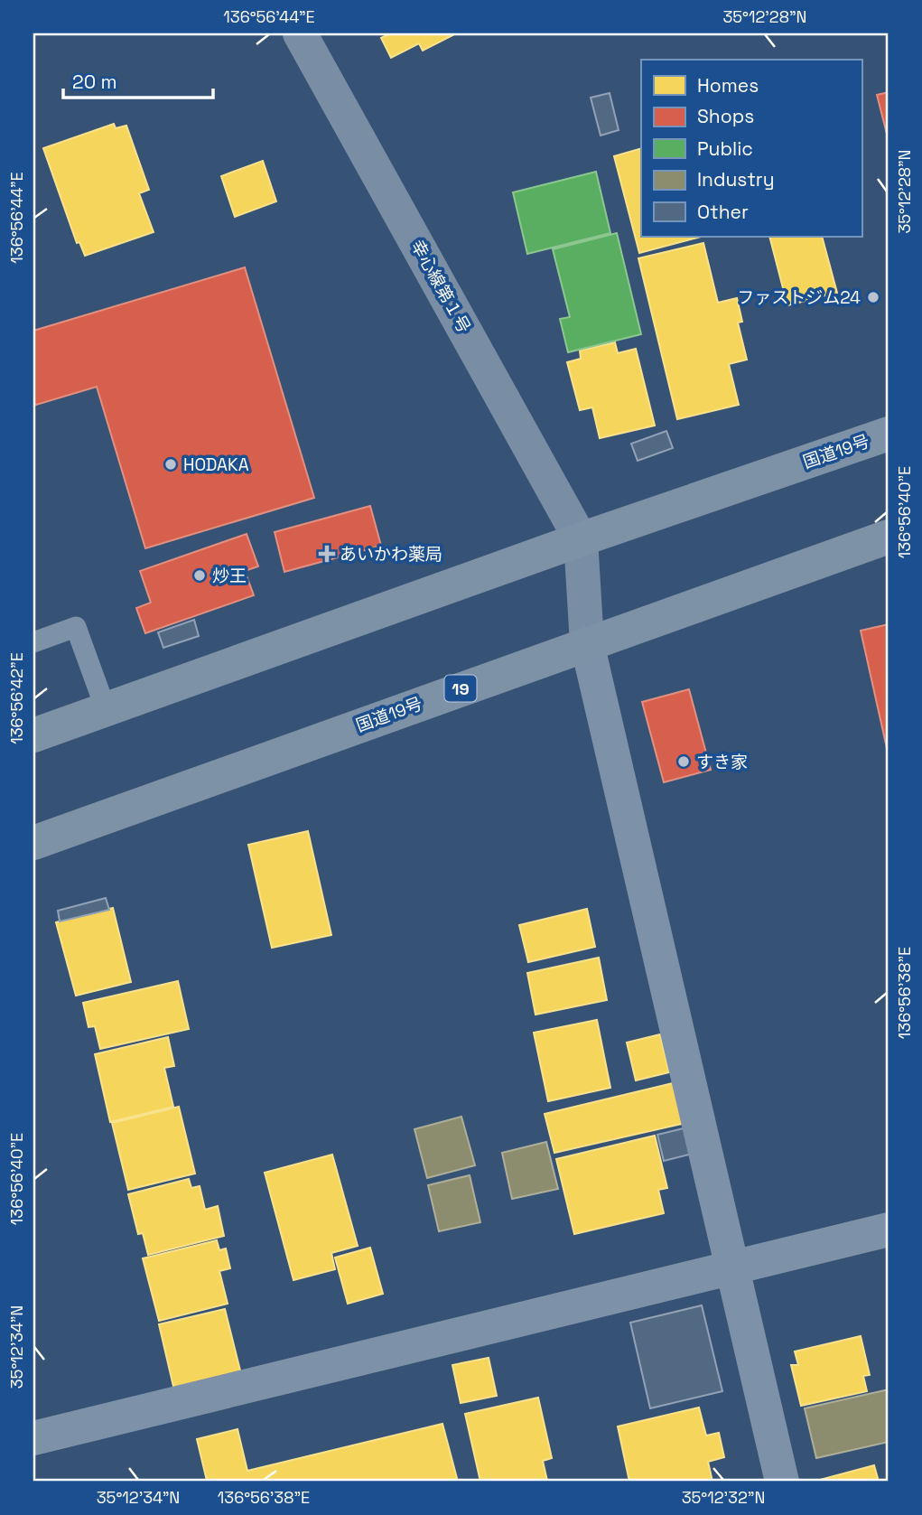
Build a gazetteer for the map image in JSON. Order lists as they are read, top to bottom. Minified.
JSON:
{"streets":{"highway":["国道19号","19"],"street":["幸心線第１号"]},"crossings":[["幸心線第１号","国道19号"]],"places":{"other":["ファストジム24","HODAKA","炒王","すき家"],"health":["あいかわ薬局"]},"legend":["Homes","Shops","Public","Industry","Other"],"scale_bar":"20 m","coordinates":["136°56'44\"E","35°12'28\"N","136°56'40\"E","136°56'42\"E","136°56'38\"E","35°12'34\"N","35°12'32\"N"]}
